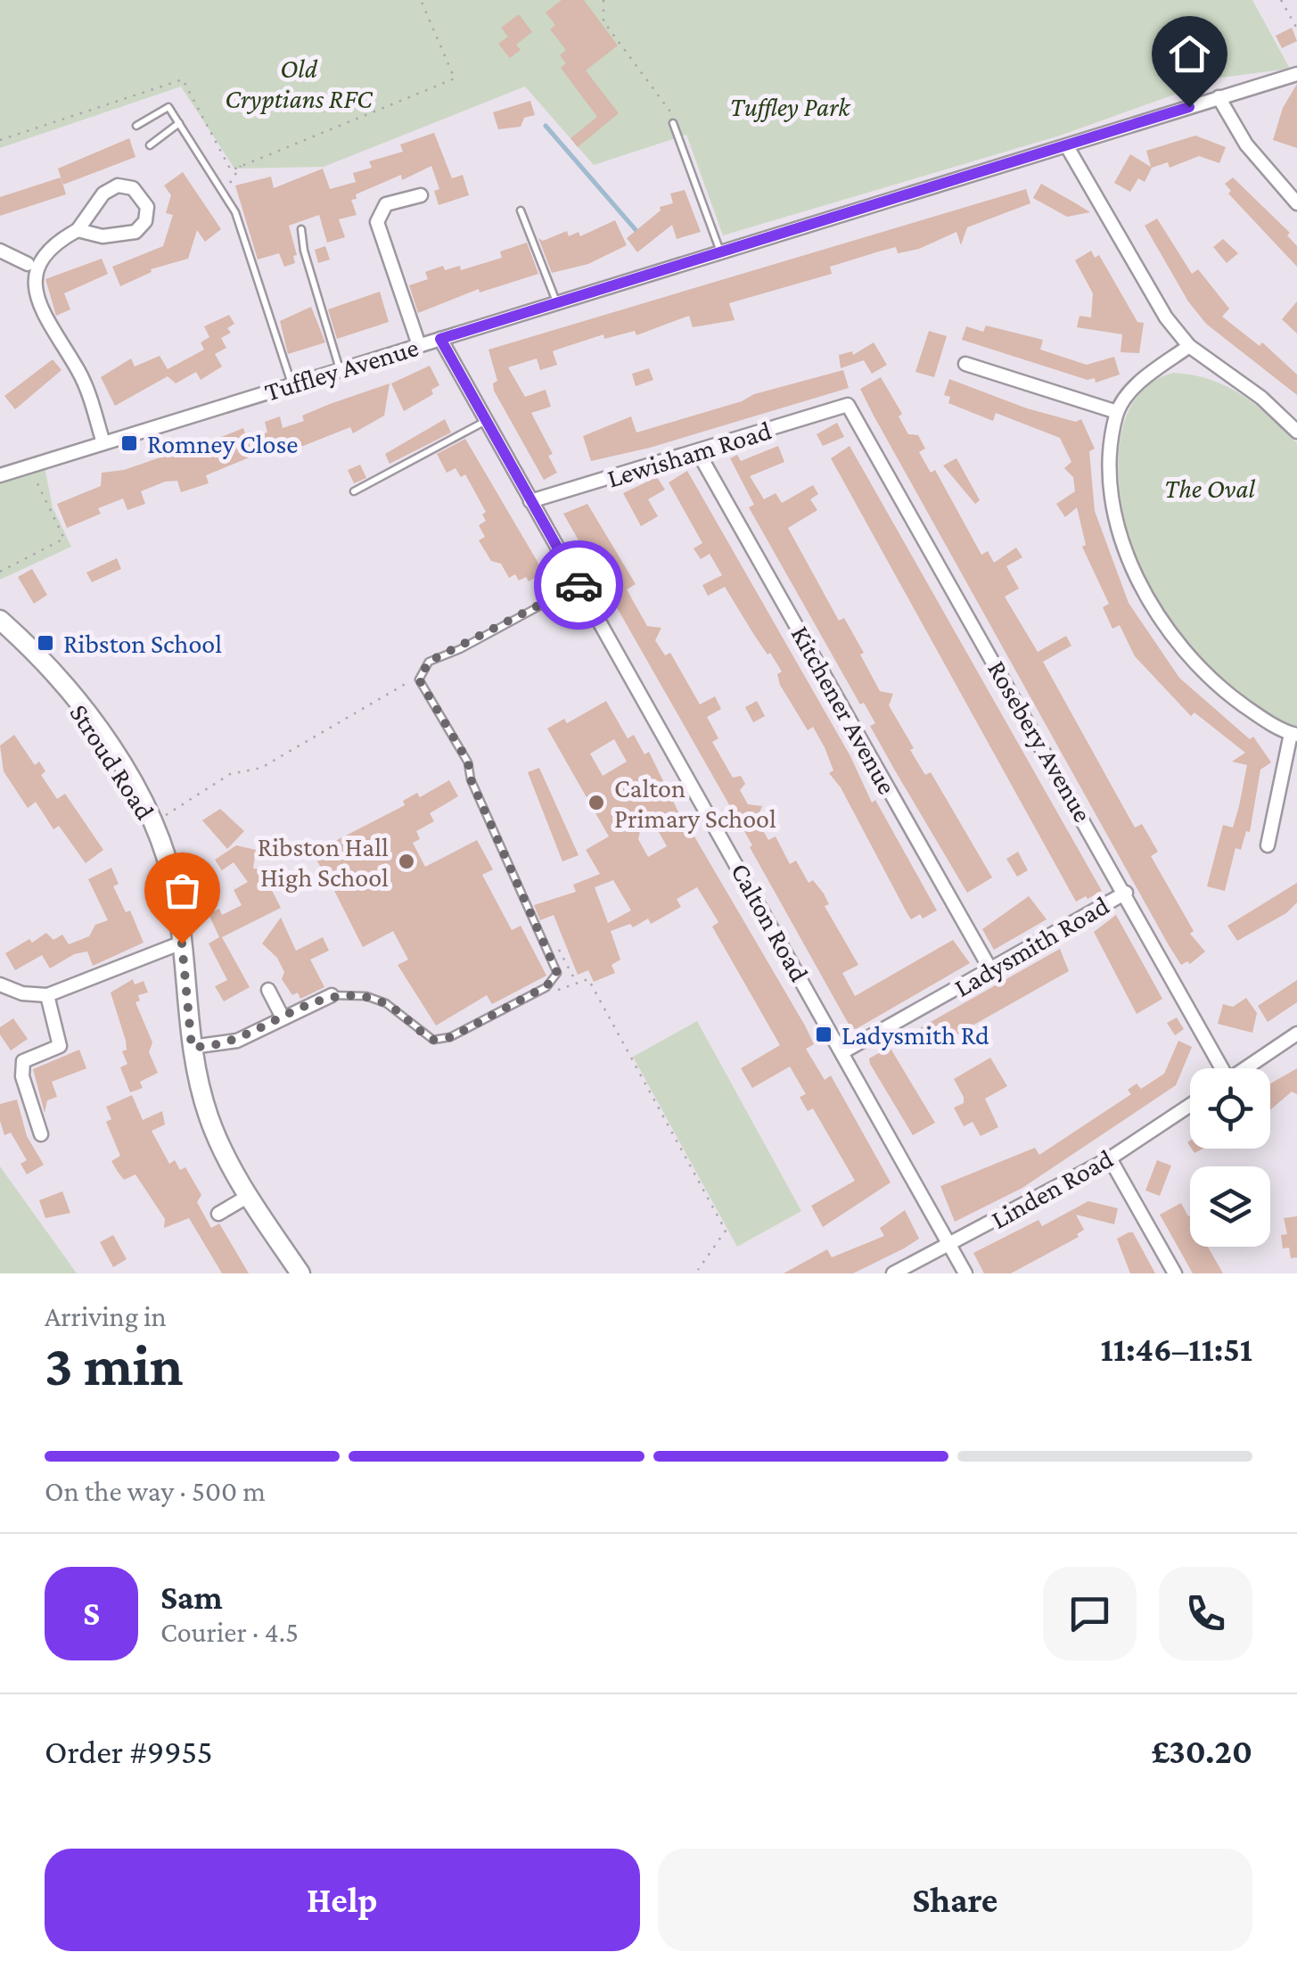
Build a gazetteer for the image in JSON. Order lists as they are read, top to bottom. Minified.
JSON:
{"streets":{"main road":["Stroud Road"],"street":["Tuffley Avenue","Lewisham Road","Kitchener Avenue","Rosebery Avenue","Calton Road","Ladysmith Road","Linden Road"]},"crossings":[["Tuffley Avenue","Calton Road"],["Lewisham Road","Kitchener Avenue"],["Lewisham Road","Rosebery Avenue"],["Lewisham Road","Calton Road"],["Kitchener Avenue","Ladysmith Road"],["Rosebery Avenue","Ladysmith Road"],["Calton Road","Ladysmith Road"],["Calton Road","Linden Road"]],"parks":["Old Cryptians RFC","Tuffley Park","The Oval"],"places":{"transit":["Romney Close","Ribston School","Ladysmith Rd"],"other":["Calton Primary School","Ribston Hall High School"]},"page":{"heading":["3 min","Arriving in","11:46–11:51"],"panel":["Sam","Courier · 4.5","Order #9955","£30.20"],"bar":"On the way · 500 m","round":"S","buttons":["Help","Share"]}}
